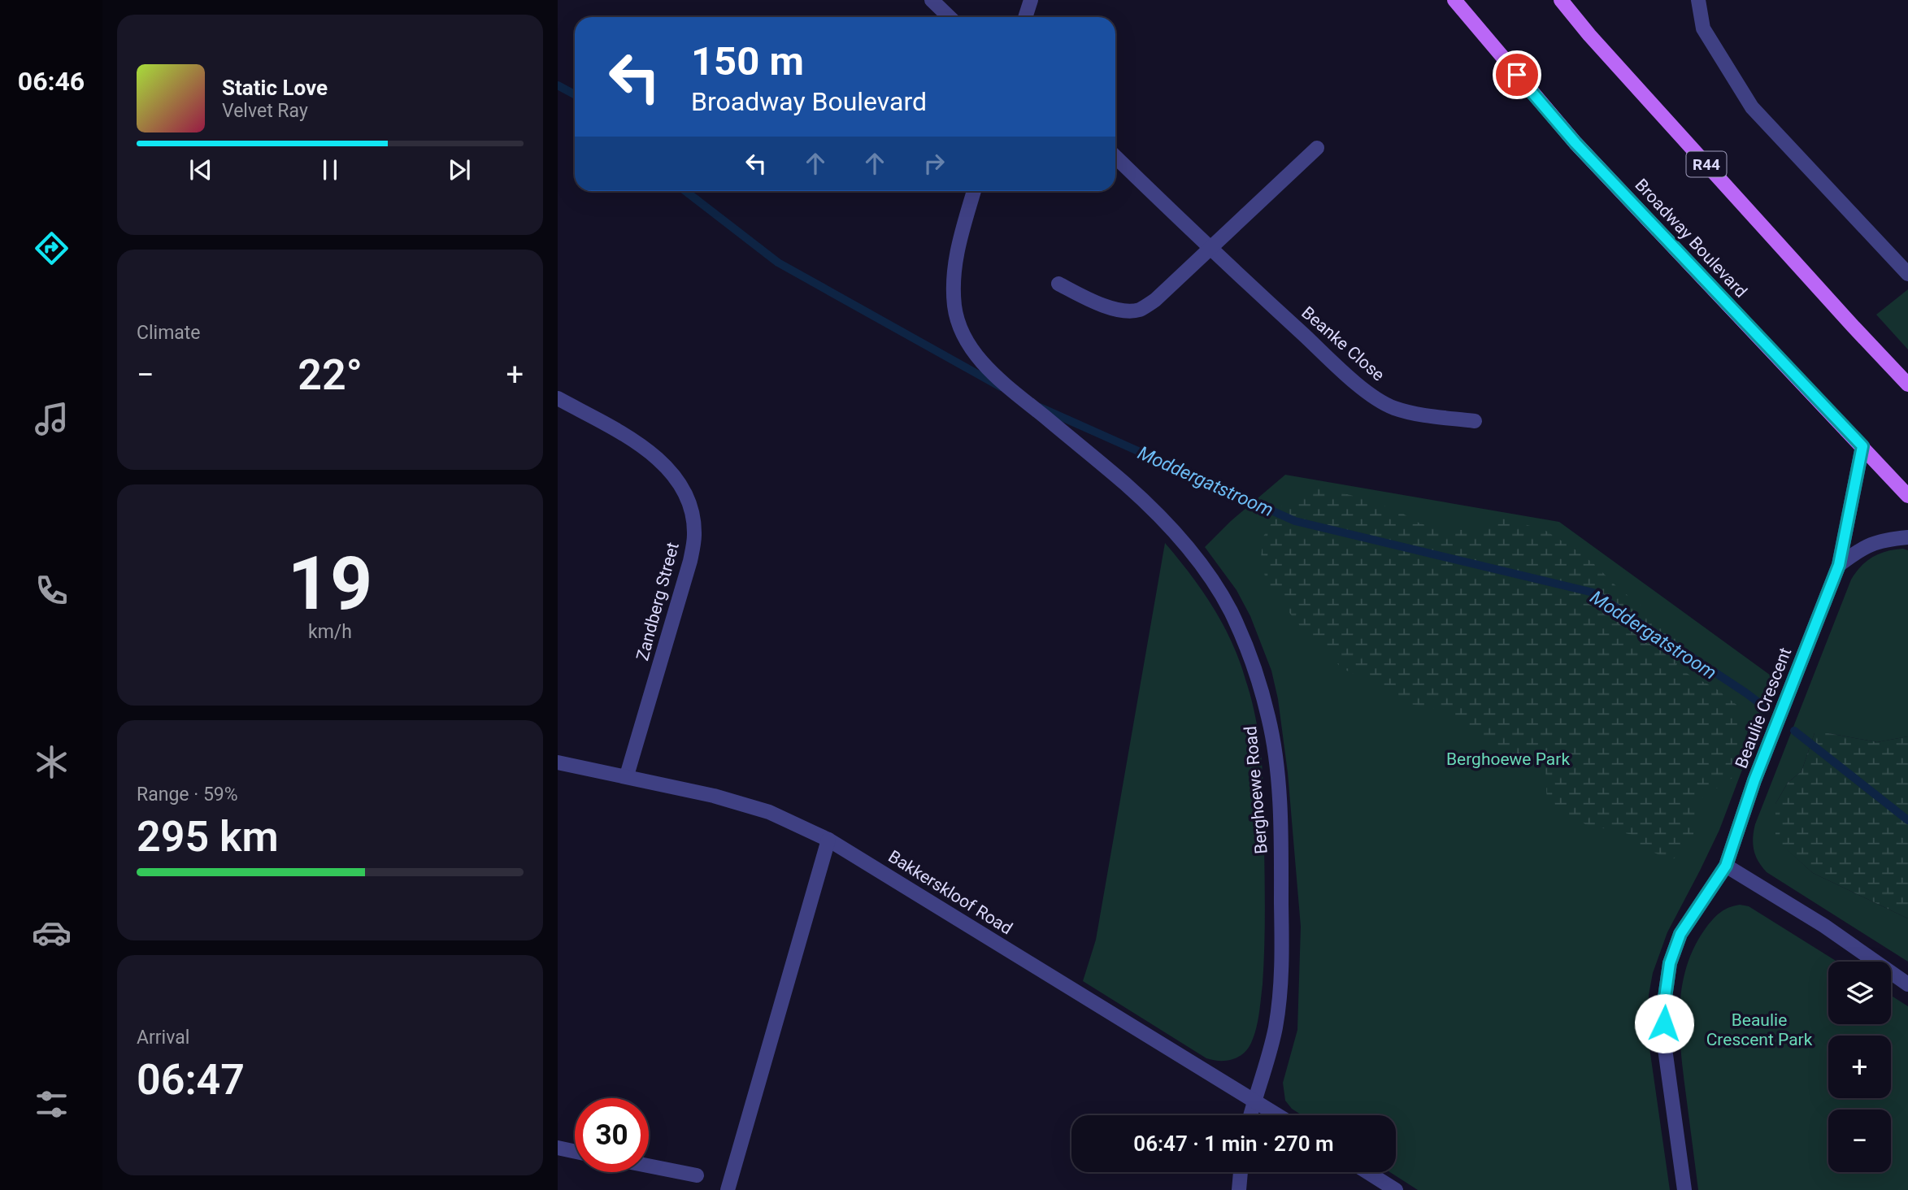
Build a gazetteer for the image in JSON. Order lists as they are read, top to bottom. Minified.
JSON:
{"streets":{"main road":["R44","Broadway Boulevard"],"street":["Beanke Close","Zandberg Street","Beaulie Crescent","Berghoewe Road","Bakkerskloof Road"]},"crossings":[["Broadway Boulevard","Beaulie Crescent"],["Zandberg Street","Bakkerskloof Road"],["Berghoewe Road","Bakkerskloof Road"]],"water":["Moddergatstroom"],"parks":["Berghoewe Park","Beaulie Crescent Park"],"page":{"tabs":"06:46","turn":["150 m","Broadway Boulevard"],"song":["Static Love","Velvet Ray"],"tile":["Climate",["19","km/h"],["Range · 59%","295 km"],["Arrival","06:47"]],"heat":["−","22°","+"],"map_buttons":["+","−"],"limit":"30","trip":"06:47 · 1 min · 270 m"}}
